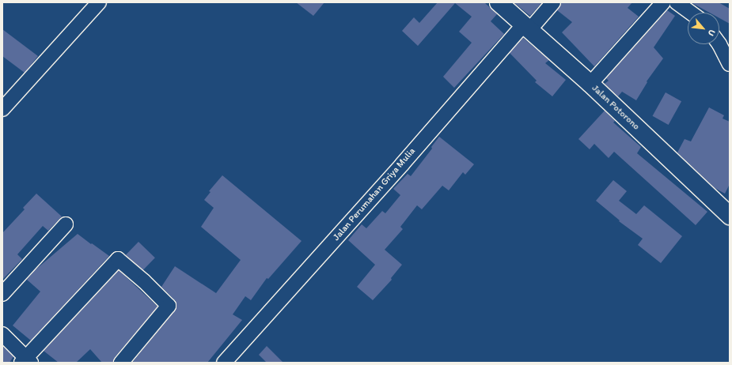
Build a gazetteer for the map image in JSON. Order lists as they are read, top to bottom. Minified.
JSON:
{"streets":{"street":["Jalan Potorono","Jalan Perumahan Griya Mulia"]},"crossings":[["Jalan Potorono","Jalan Perumahan Griya Mulia"]],"north":"bottom right"}
